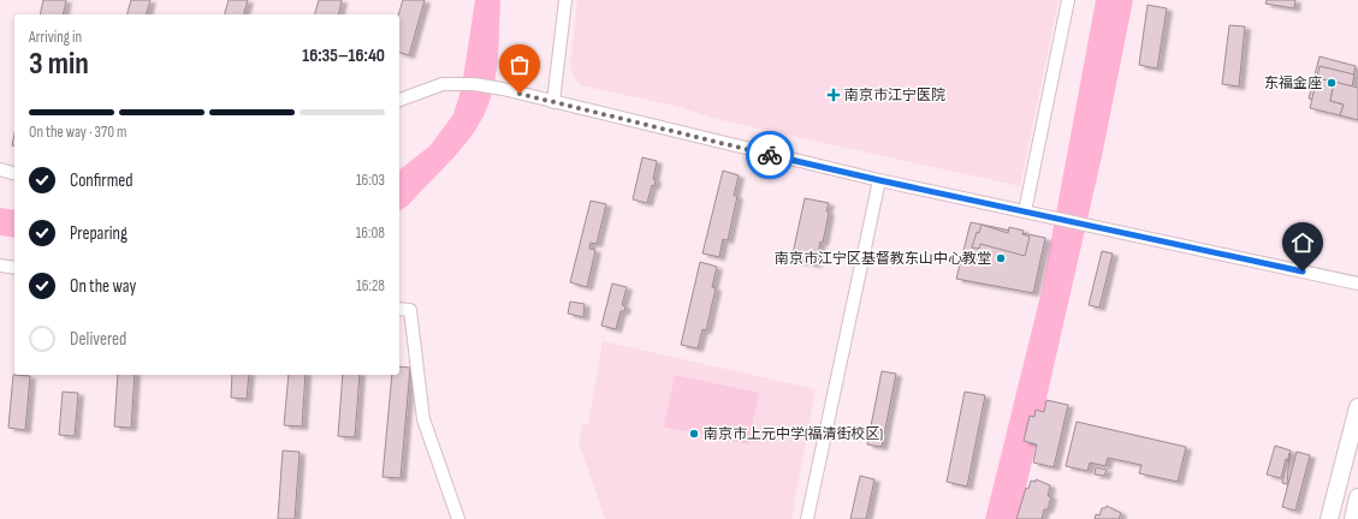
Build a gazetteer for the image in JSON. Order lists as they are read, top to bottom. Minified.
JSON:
{"places":{"other":["东福金座","南京市江宁区基督教东山中心教堂","南京市上元中学(福清街校区)"],"health":["南京市江宁医院"]},"page":{"heading":["3 min","Arriving in","16:35–16:40"],"bar":"On the way · 370 m","list":[["Confirmed","16:03"],["Preparing","16:08"],["On the way","16:28"],"Delivered"]}}
